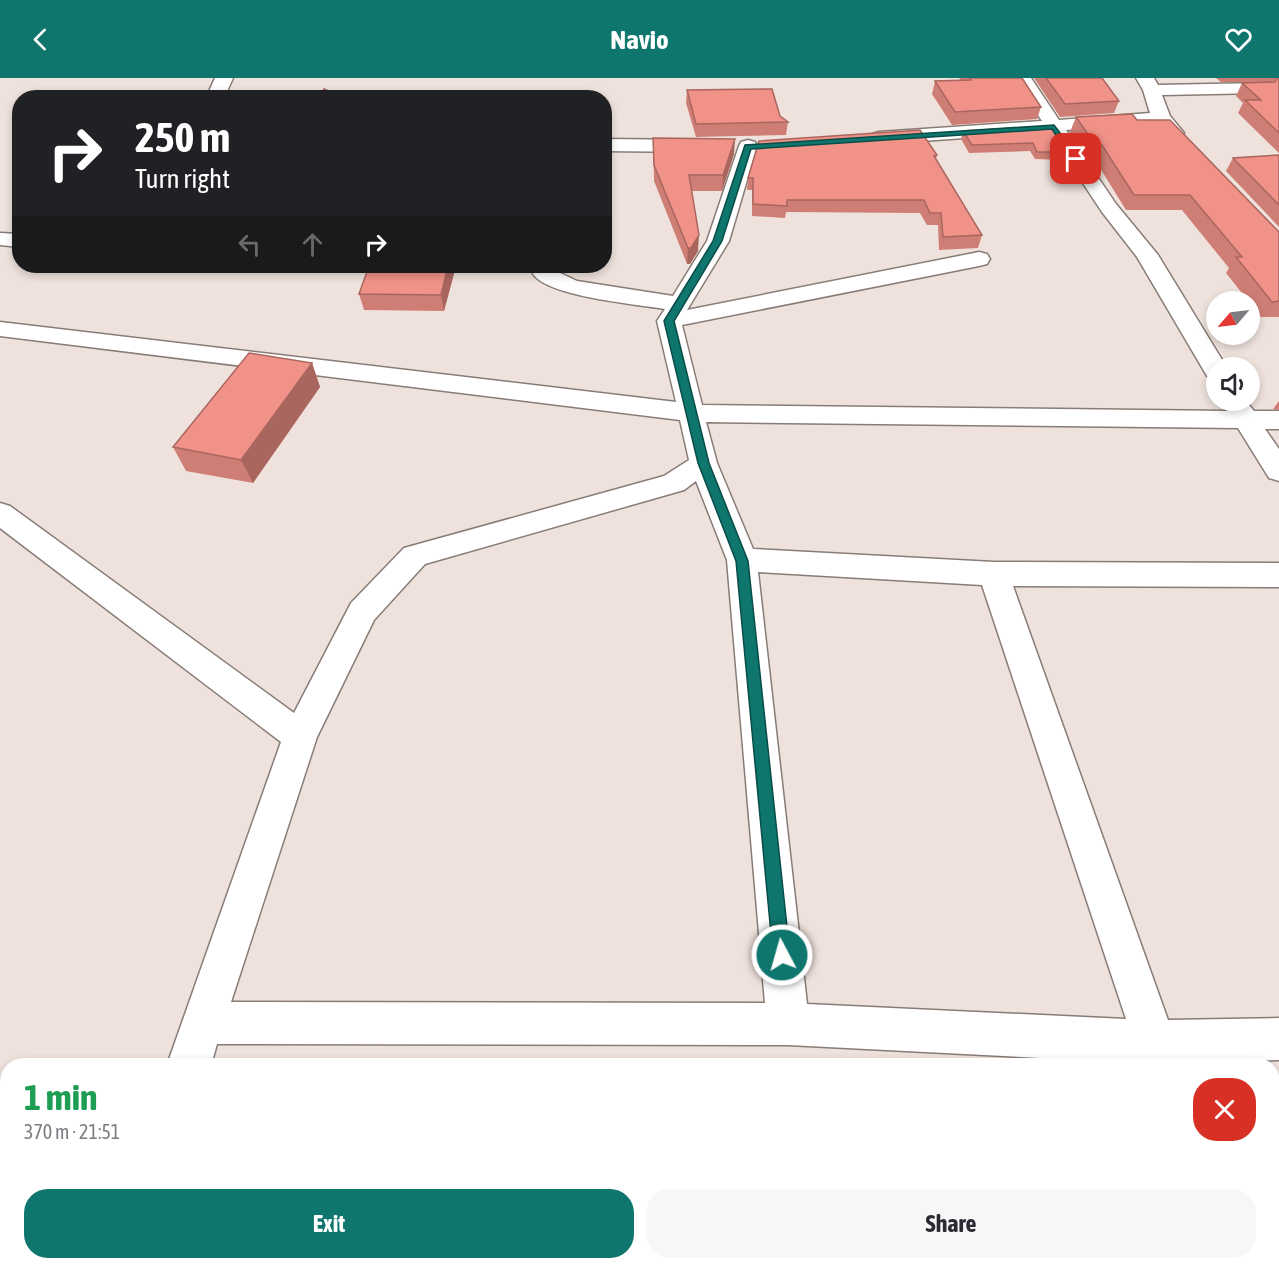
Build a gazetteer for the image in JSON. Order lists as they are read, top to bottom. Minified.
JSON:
{"north":"bottom left","page":{"header":"Navio","turn":["250 m","Turn right"],"heading":["1 min","370 m · 21:51"],"buttons":["Exit","Share"]}}
